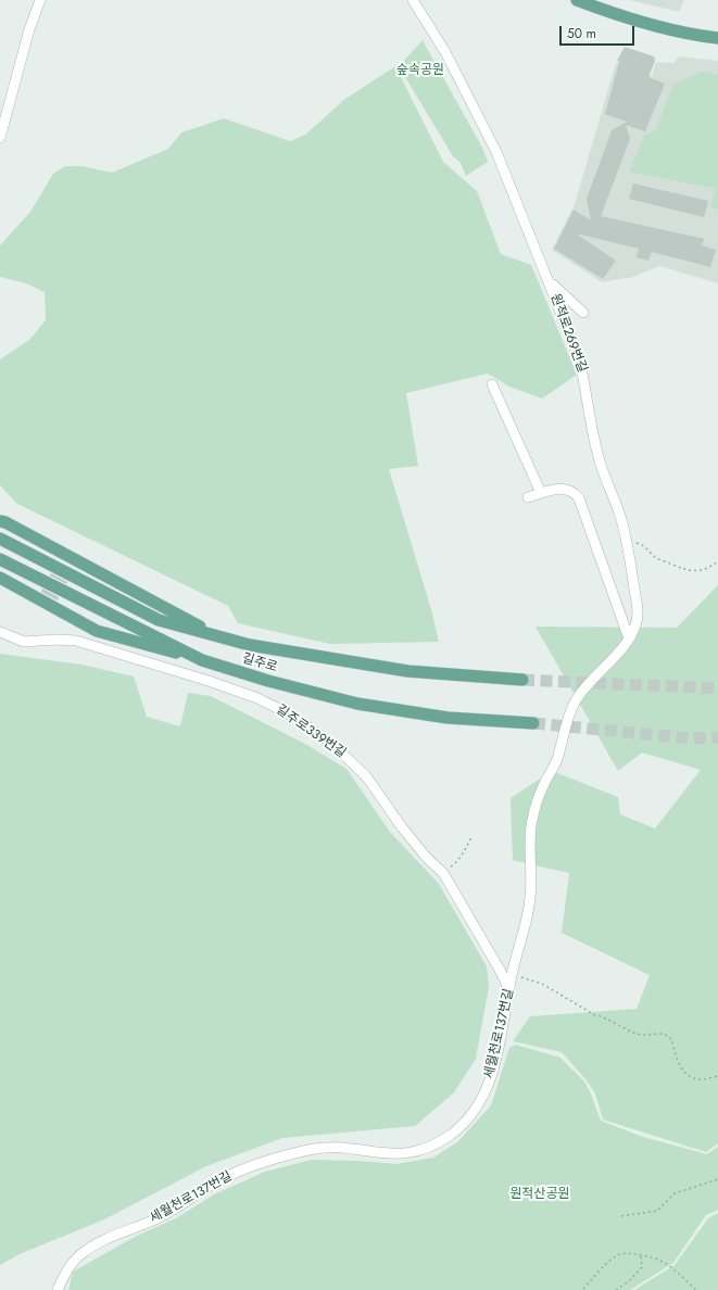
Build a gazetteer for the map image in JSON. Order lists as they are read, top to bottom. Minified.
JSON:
{"streets":{"main road":["길주로"],"street":["원적로269번길","길주로339번길","세월천로137번길"]},"crossings":[["원적로269번길","세월천로137번길"],["길주로339번길","세월천로137번길"]],"parks":["숲속공원","원적산공원"],"scale_bar":"50 m"}
